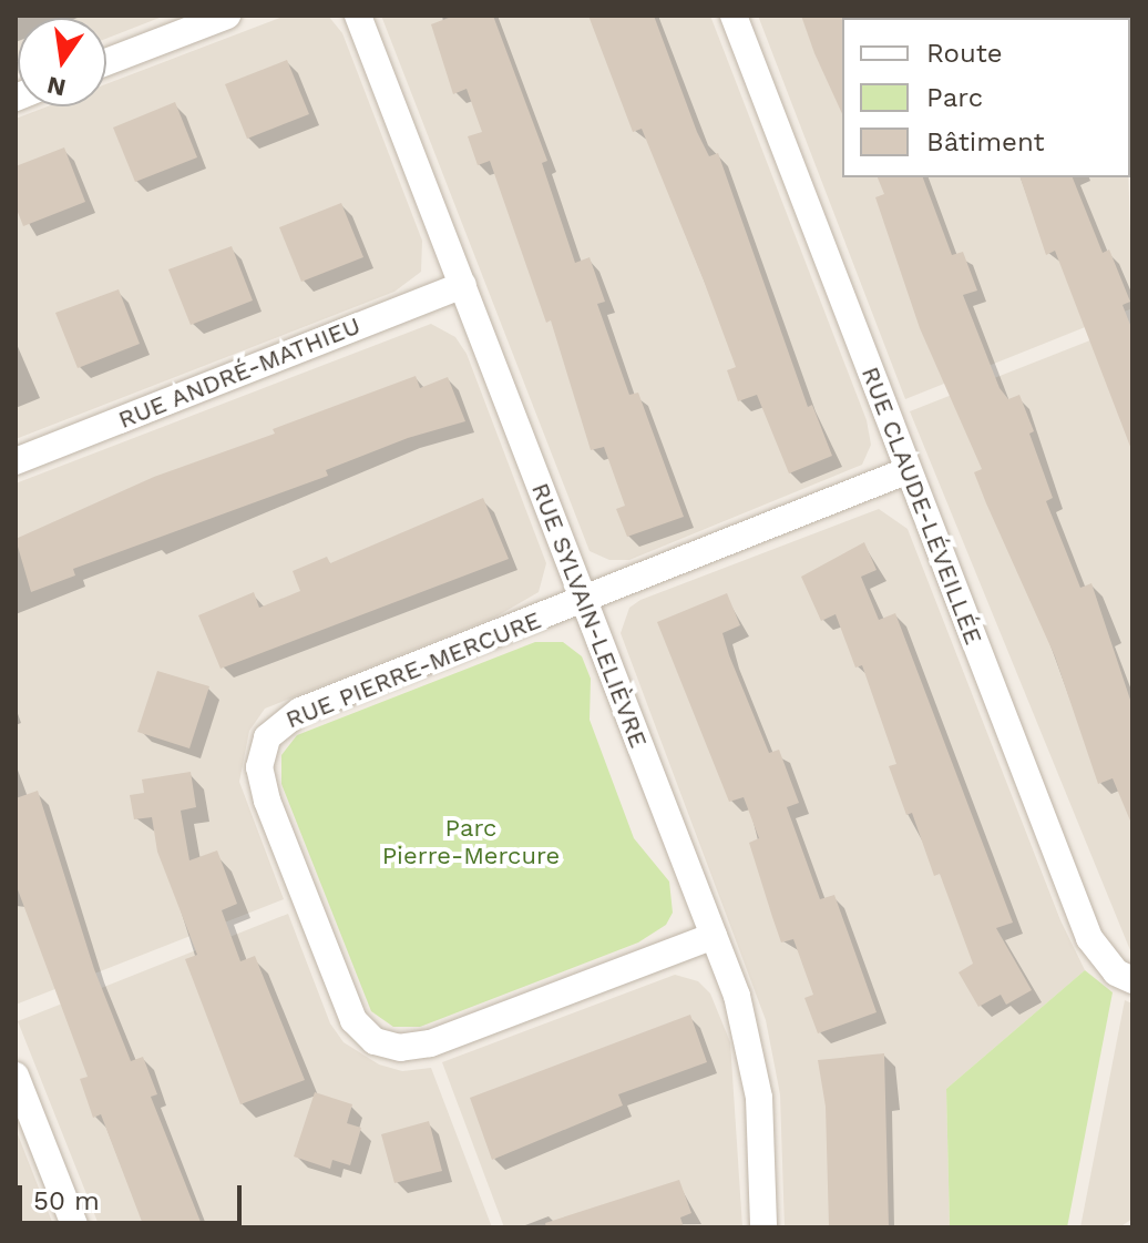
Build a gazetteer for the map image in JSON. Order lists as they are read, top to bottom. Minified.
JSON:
{"streets":{"street":["RUE ANDRÉ-MATHIEU","RUE CLAUDE-LÉVEILLÉE","RUE SYLVAIN-LELIÈVRE","RUE PIERRE-MERCURE"]},"crossings":[["RUE ANDRÉ-MATHIEU","RUE SYLVAIN-LELIÈVRE"],["RUE CLAUDE-LÉVEILLÉE","RUE PIERRE-MERCURE"],["RUE SYLVAIN-LELIÈVRE","RUE PIERRE-MERCURE"]],"parks":["Parc Pierre-Mercure"],"legend":["Route","Parc","Bâtiment"],"scale_bar":"50 m","north":"bottom"}
